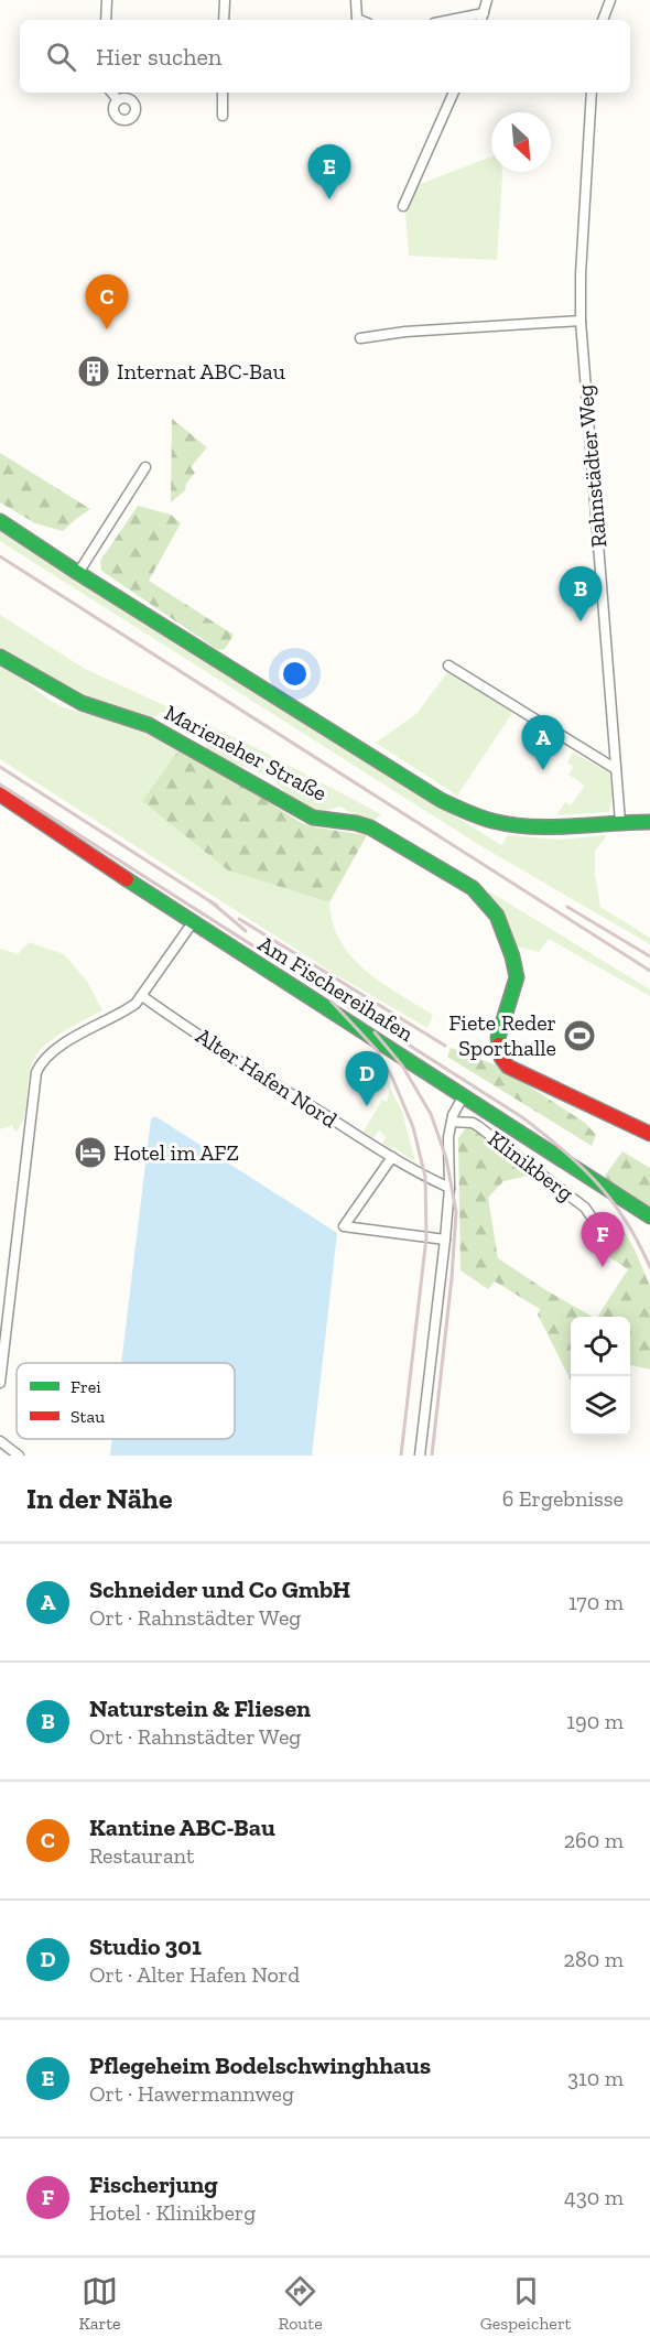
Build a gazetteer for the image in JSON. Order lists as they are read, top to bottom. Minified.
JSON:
{"streets":{"street":["Rahnstädter Weg","Marieneher Straße","Am Fischereihafen","Alter Hafen Nord","Klinikberg"]},"places":{"building":["Internat ABC-Bau"],"sports":["Fiete Reder Sporthalle"],"hotel":["Hotel im AFZ"]},"legend":["Frei","Stau"],"north":"bottom right","page":{"search":"Hier suchen","pins":["E","C","B","A","D","F"],"heading":["In der Nähe","6 Ergebnisse"],"list":[{"mark":"A","name":"Schneider und Co GmbH","note":"Ort · Rahnstädter Weg","value":"170 m"},{"mark":"B","name":"Naturstein & Fliesen","note":"Ort · Rahnstädter Weg","value":"190 m"},{"mark":"C","name":"Kantine ABC-Bau","note":"Restaurant","value":"260 m"},{"mark":"D","name":"Studio 301","note":"Ort · Alter Hafen Nord","value":"280 m"},{"mark":"E","name":"Pflegeheim Bodelschwinghhaus","note":"Ort · Hawermannweg","value":"310 m"},{"mark":"F","name":"Fischerjung","note":"Hotel · Klinikberg","value":"430 m"}],"nav":["Karte","Route","Gespeichert"]}}
